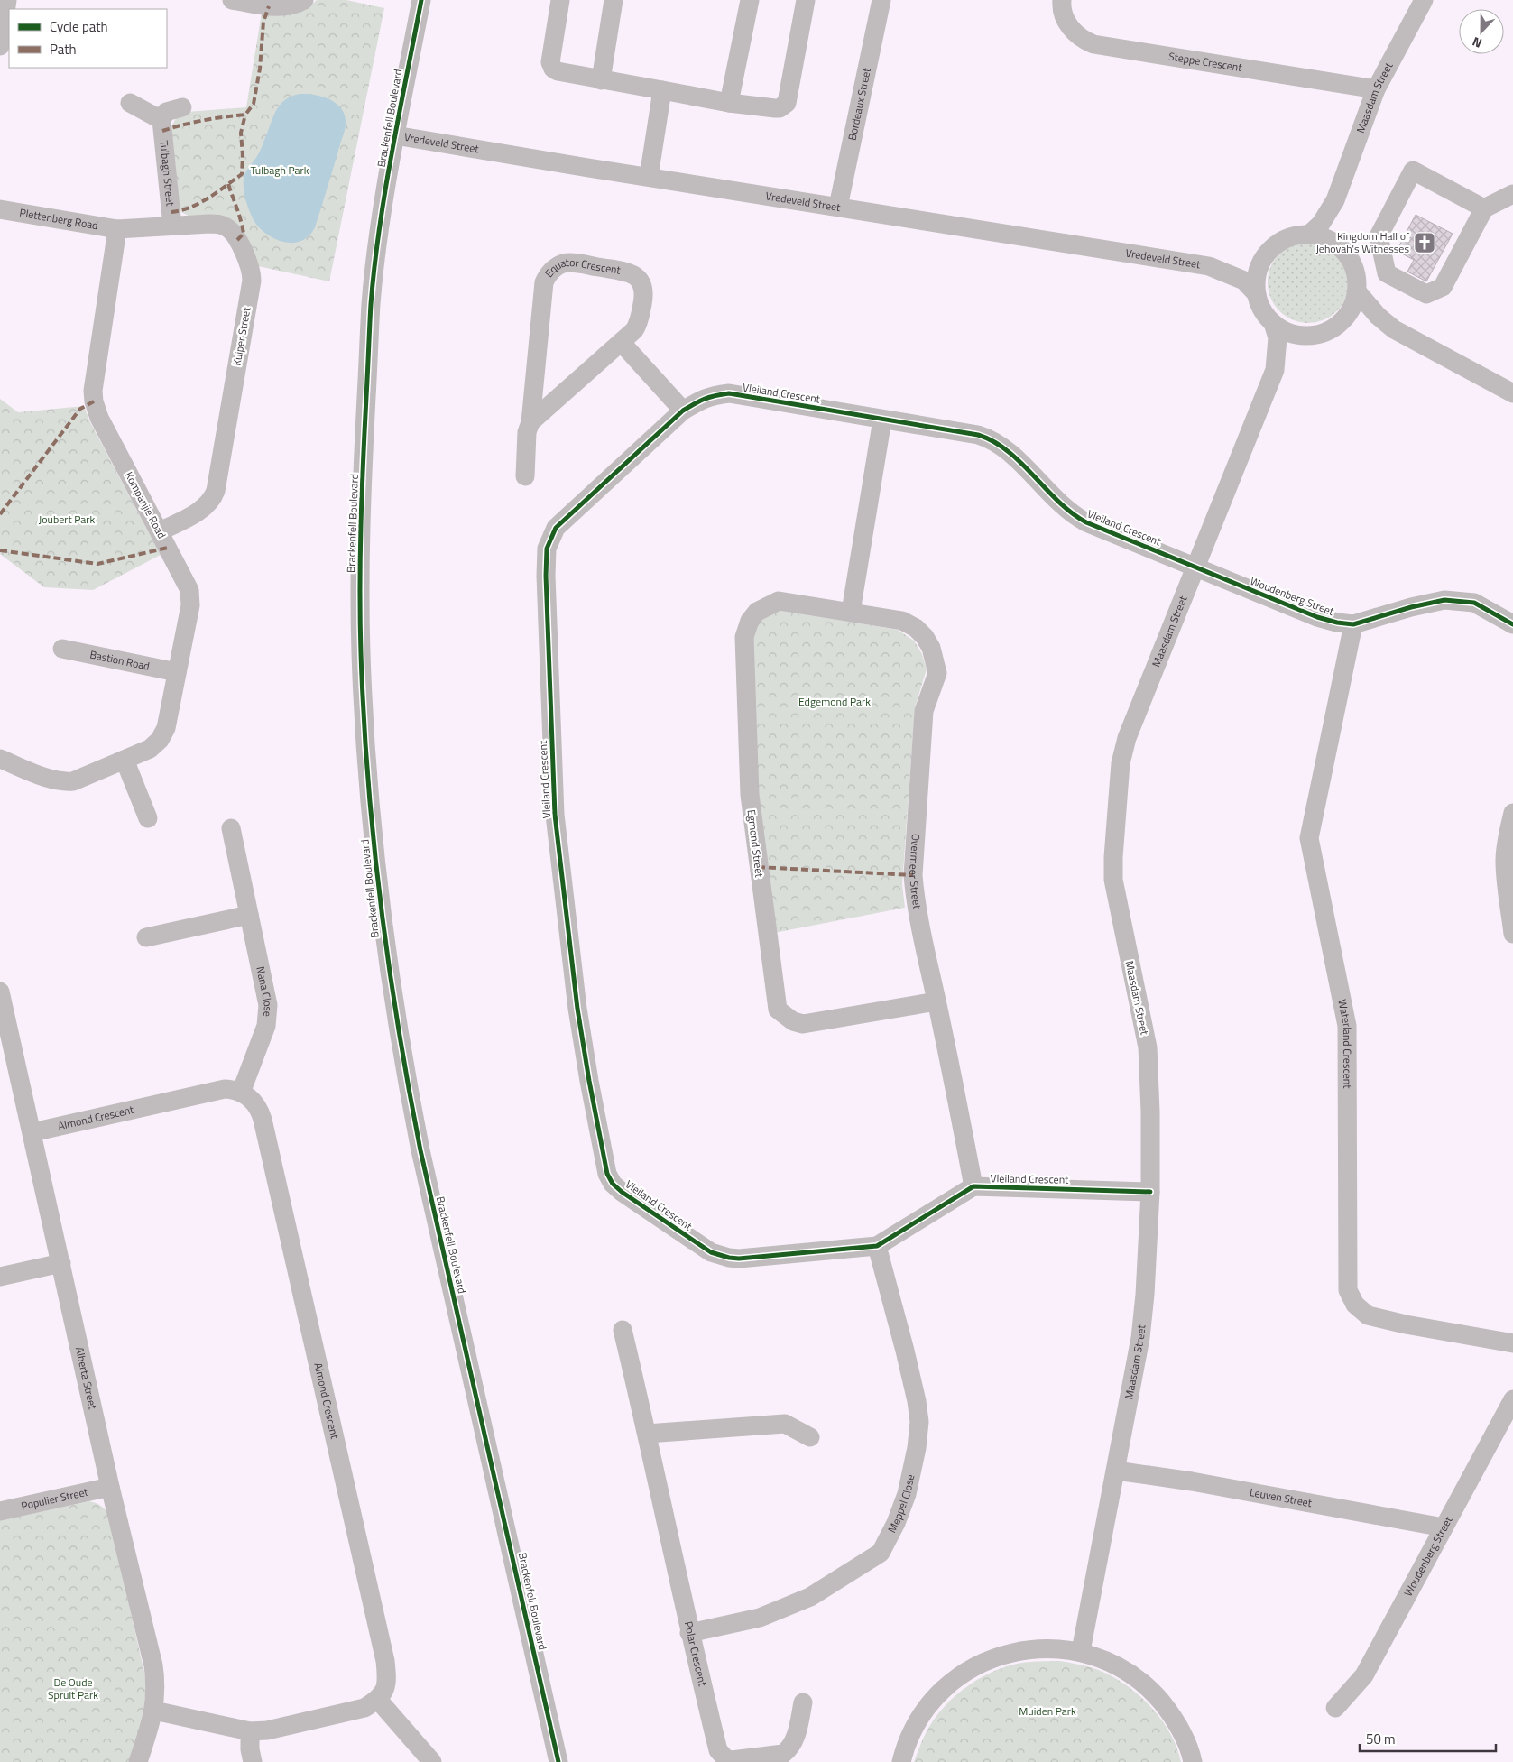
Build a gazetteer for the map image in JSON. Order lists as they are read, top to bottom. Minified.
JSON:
{"streets":{"street":["Steppe Crescent","Maasdam Street","Bordeaux Street","Brackenfell Boulevard","Vredeveld Street","Tulbagh Street","Plettenberg Road","Equator Crescent","Kuiper Street","Vleiland Crescent","Kompanjie Road","Woudenberg Street","Bastion Road","Egmond Street","Overmeer Street","Nana Close","Waterland Crescent","Almond Crescent","Alberta Street","Leuven Street","Populier Street","Meppel Close","Polar Crescent"]},"crossings":[["Steppe Crescent","Maasdam Street"],["Maasdam Street","Vredeveld Street"],["Maasdam Street","Vleiland Crescent"],["Maasdam Street","Woudenberg Street"],["Maasdam Street","Leuven Street"],["Bordeaux Street","Vredeveld Street"],["Brackenfell Boulevard","Vredeveld Street"],["Tulbagh Street","Kuiper Street"],["Plettenberg Road","Kuiper Street"],["Plettenberg Road","Kompanjie Road"],["Kuiper Street","Kompanjie Road"],["Vleiland Crescent","Woudenberg Street"],["Vleiland Crescent","Overmeer Street"],["Vleiland Crescent","Meppel Close"],["Kompanjie Road","Bastion Road"],["Woudenberg Street","Waterland Crescent"],["Woudenberg Street","Leuven Street"],["Egmond Street","Overmeer Street"],["Nana Close","Almond Crescent"],["Almond Crescent","Alberta Street"],["Alberta Street","Populier Street"],["Meppel Close","Polar Crescent"]],"parks":["Tulbagh Park","Joubert Park","Edgemond Park","De Oude Spruit Park","Muiden Park"],"places":{"church":["Kingdom Hall of Jehovah's Witnesses"]},"legend":["Cycle path","Path"],"scale_bar":"50 m","north":"bottom"}
